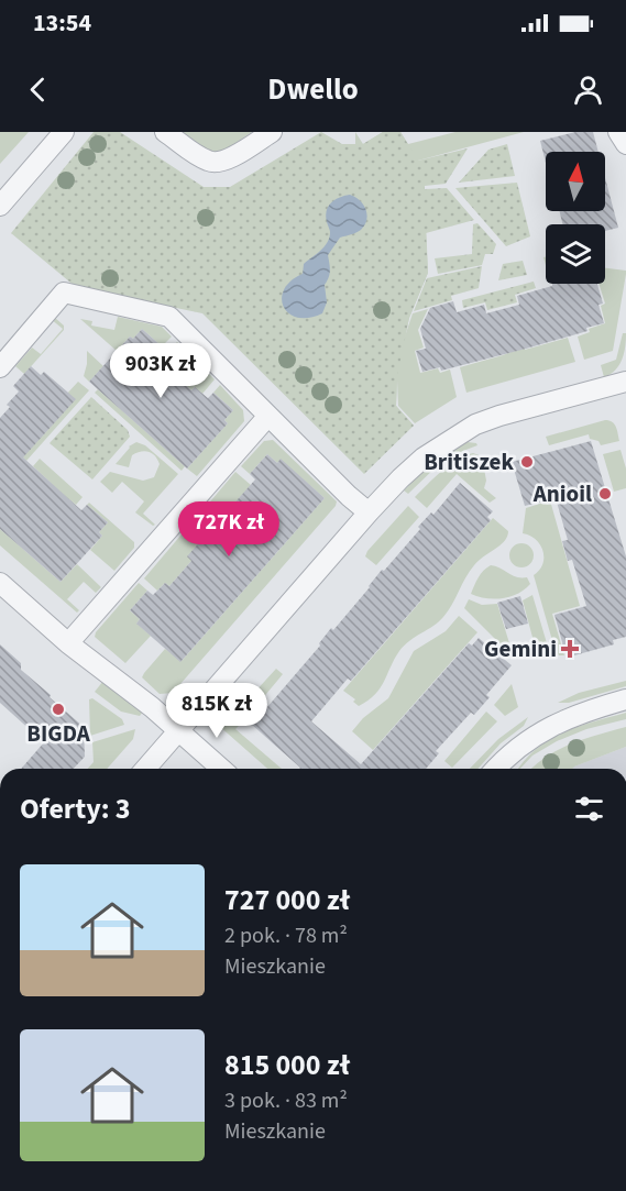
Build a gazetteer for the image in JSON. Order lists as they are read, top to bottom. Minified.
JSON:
{"places":{"other":["Britiszek","Anioil","BIGDA"],"health":["Gemini"]},"north":"top","page":{"status":"13:54","header":"Dwello","price":["903K zł","727K zł","815K zł"],"heading":"Oferty: 3","list":[{"name":"727 000 zł","note":"2 pok. · 78 m² · Mieszkanie"},{"name":"815 000 zł","note":"3 pok. · 83 m² · Mieszkanie"}]}}
